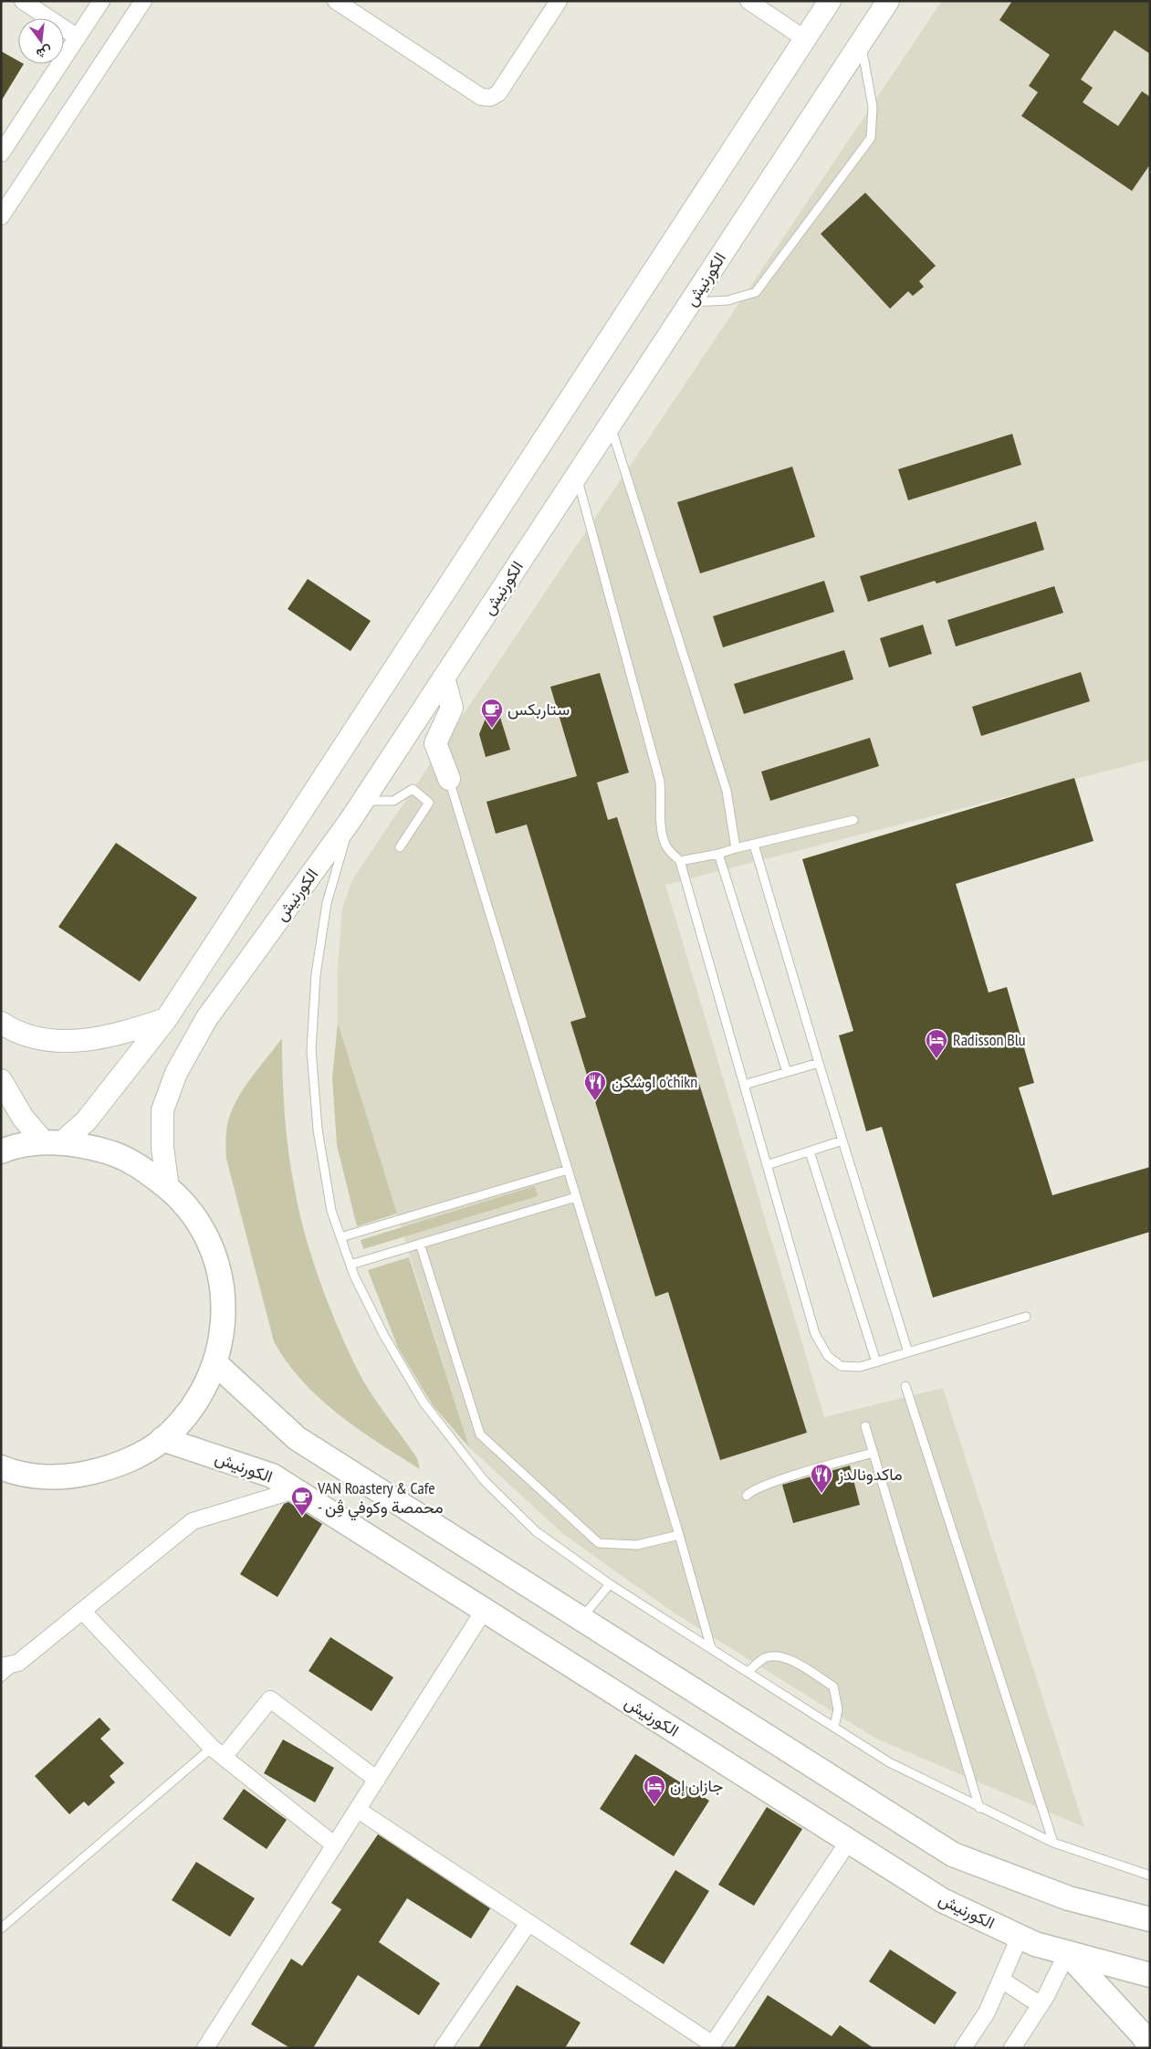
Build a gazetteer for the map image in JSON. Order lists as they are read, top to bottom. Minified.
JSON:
{"streets":{"main road":["الكورنيش"]},"places":{"cafe":["ستاربكس","VAN Roastery & Cafe - محمصة وكوفي ڤِن"],"hotel":["Radisson Blu","جازان إن"],"restaurant":["اوشكن o'chikn","ماكدونالدز"]},"north":"bottom"}
